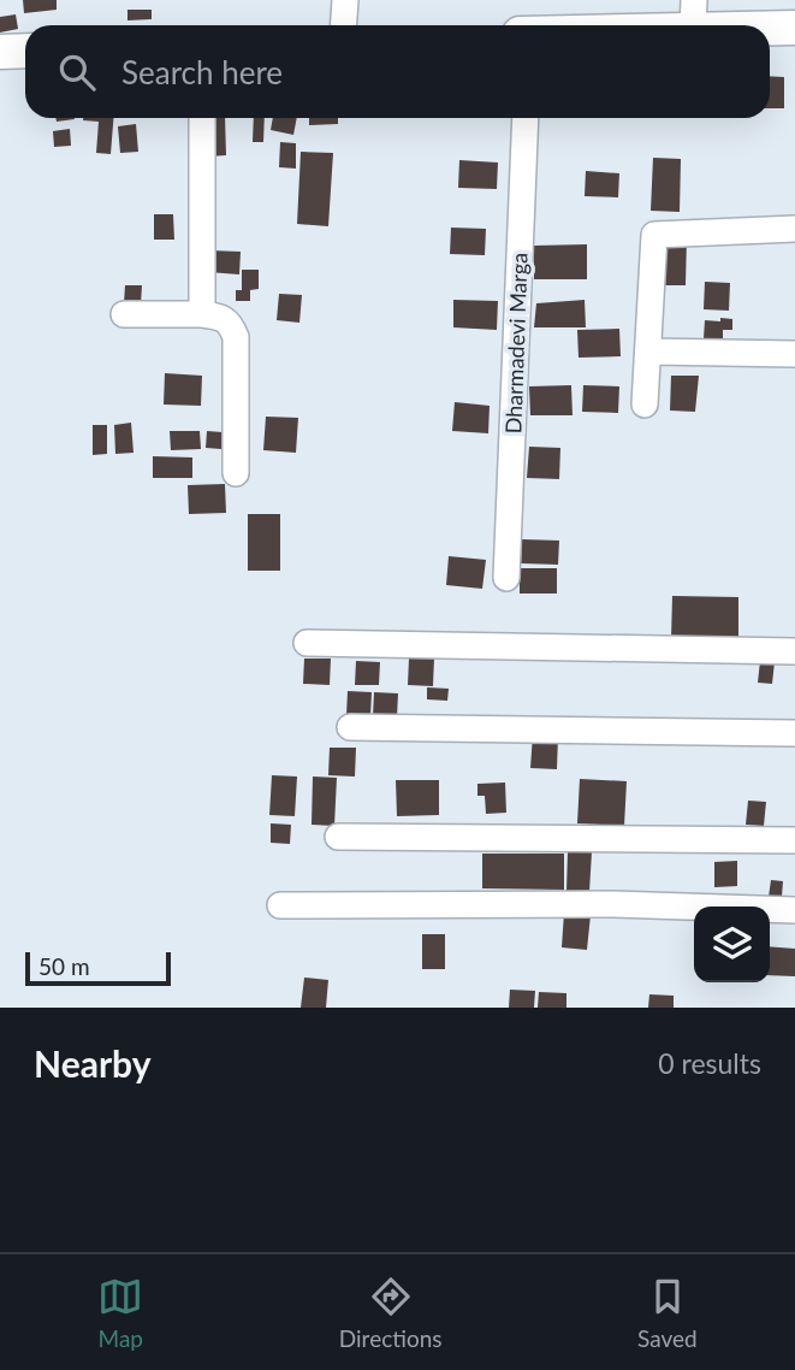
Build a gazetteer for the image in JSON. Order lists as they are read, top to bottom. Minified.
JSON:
{"streets":{"street":["Dharmadevi Marga"]},"scale_bar":"50 m","page":{"search":"Search here","scale":"50 m","heading":["Nearby","0 results"],"nav":["Map","Directions","Saved"]}}
